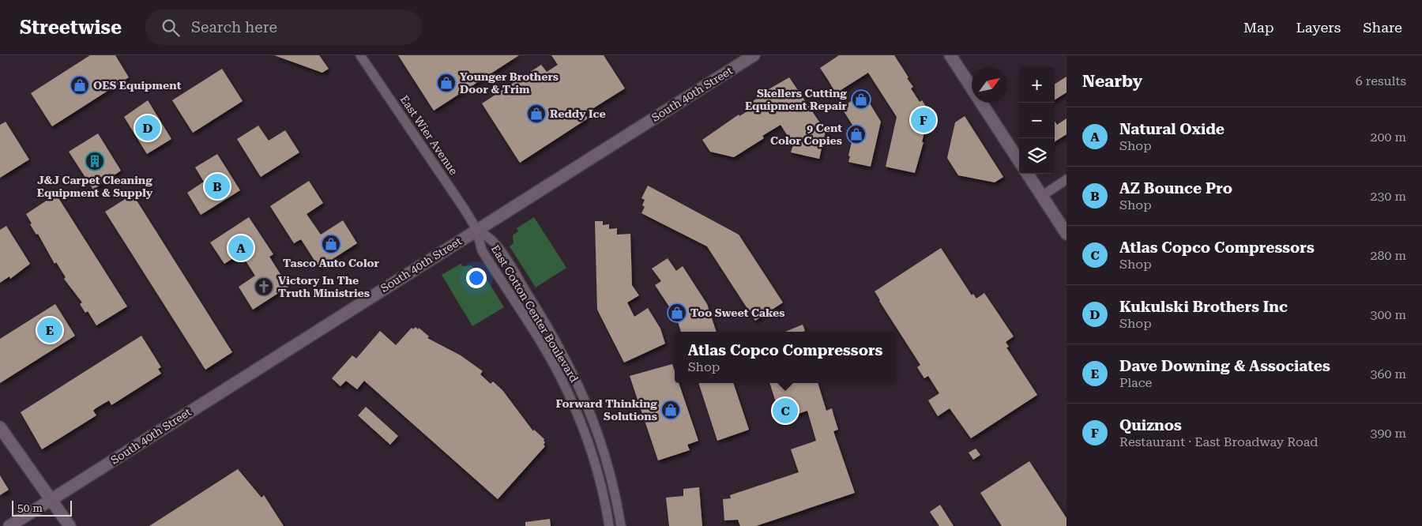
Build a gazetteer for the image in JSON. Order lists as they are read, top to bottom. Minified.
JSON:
{"streets":{"main road":["South 40th Street"],"street":["East Wier Avenue","East Cotton Center Boulevard"]},"crossings":[["South 40th Street","East Wier Avenue"],["South 40th Street","East Cotton Center Boulevard"],["East Wier Avenue","East Cotton Center Boulevard"]],"places":{"shop":["Younger Brothers Door & Trim","OES Equipment","Skellers Cutting Equipment Repair","Reddy Ice","9 Cent Color Copies","Tasco Auto Color","Too Sweet Cakes","Forward Thinking Solutions"],"building":["J&J Carpet Cleaning Equipment & Supply"],"church":["Victory In The Truth Ministries"]},"scale_bar":"50 m","north":"top right","page":{"header":"Streetwise","search":"Search here","nav":["Map","Layers","Share"],"heading":["Nearby","6 results"],"map_buttons":["+","−"],"pins":["F","D","B","A","E","C"],"list":[{"mark":"A","name":"Natural Oxide","note":"Shop","value":"200 m"},{"mark":"B","name":"AZ Bounce Pro","note":"Shop","value":"230 m"},{"mark":"C","name":"Atlas Copco Compressors","note":"Shop","value":"280 m"},{"mark":"D","name":"Kukulski Brothers Inc","note":"Shop","value":"300 m"},{"mark":"E","name":"Dave Downing & Associates","note":"Place","value":"360 m"},{"mark":"F","name":"Quiznos","note":"Restaurant · East Broadway Road","value":"390 m"}],"popup":["Atlas Copco Compressors","Shop"],"scale":"50 m"}}
